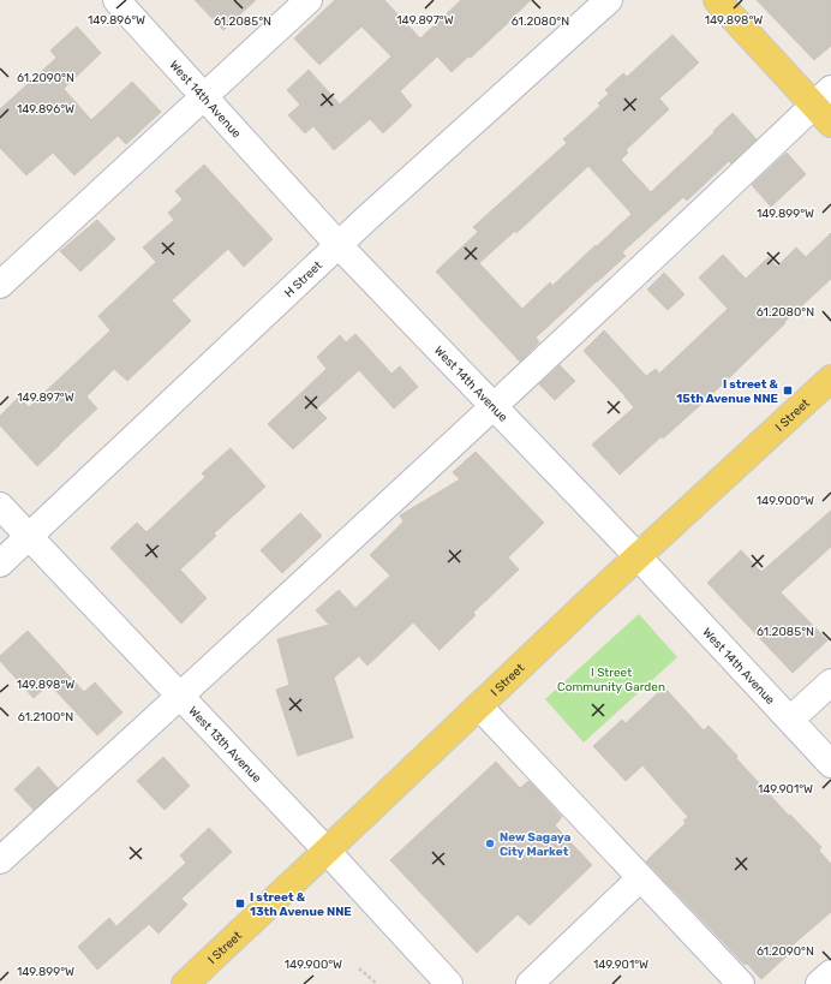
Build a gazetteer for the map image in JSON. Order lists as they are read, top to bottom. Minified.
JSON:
{"streets":{"main road":["I Street"],"street":["West 14th Avenue","H Street","West 13th Avenue"]},"crossings":[["West 14th Avenue","H Street"],["West 14th Avenue","I Street"],["H Street","West 13th Avenue"],["I Street","West 13th Avenue"]],"parks":["I Street Community Garden"],"places":{"transit":["I street & 15th Avenue NNE","I street & 13th Avenue NNE"],"other":["New Sagaya City Market"]},"coordinates":["149.896°W","149.897°W","149.898°W","61.2085°N","61.2080°N","61.2090°N","149.899°W","149.900°W","61.2100°N","149.901°W"]}
